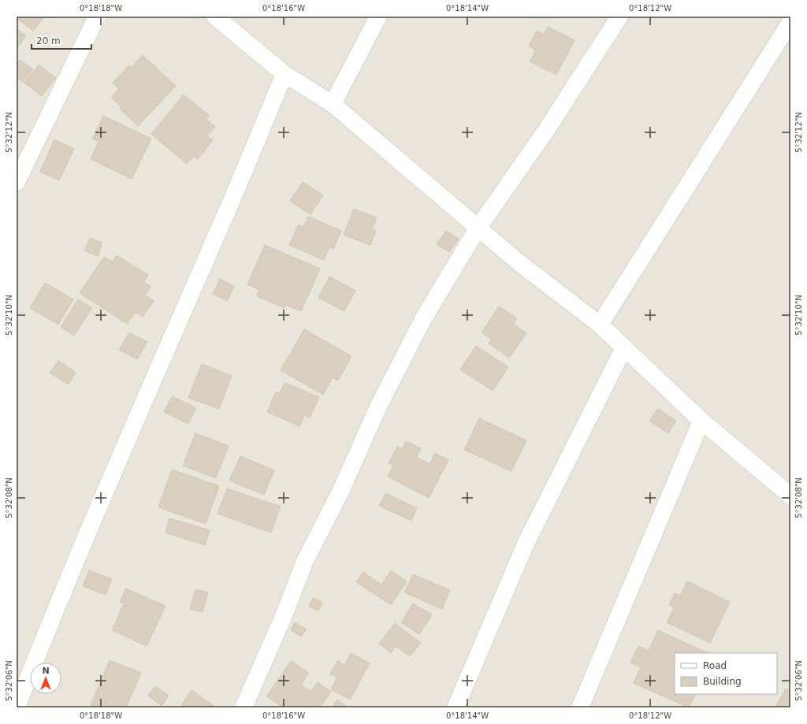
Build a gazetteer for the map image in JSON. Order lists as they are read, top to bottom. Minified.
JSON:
{"legend":["Road","Building"],"scale_bar":"20 m","north":"top","coordinates":["0°18'18\"W","0°18'16\"W","0°18'14\"W","0°18'12\"W","5°32'12\"N","5°32'10\"N","5°32'08\"N","5°32'06\"N"]}
